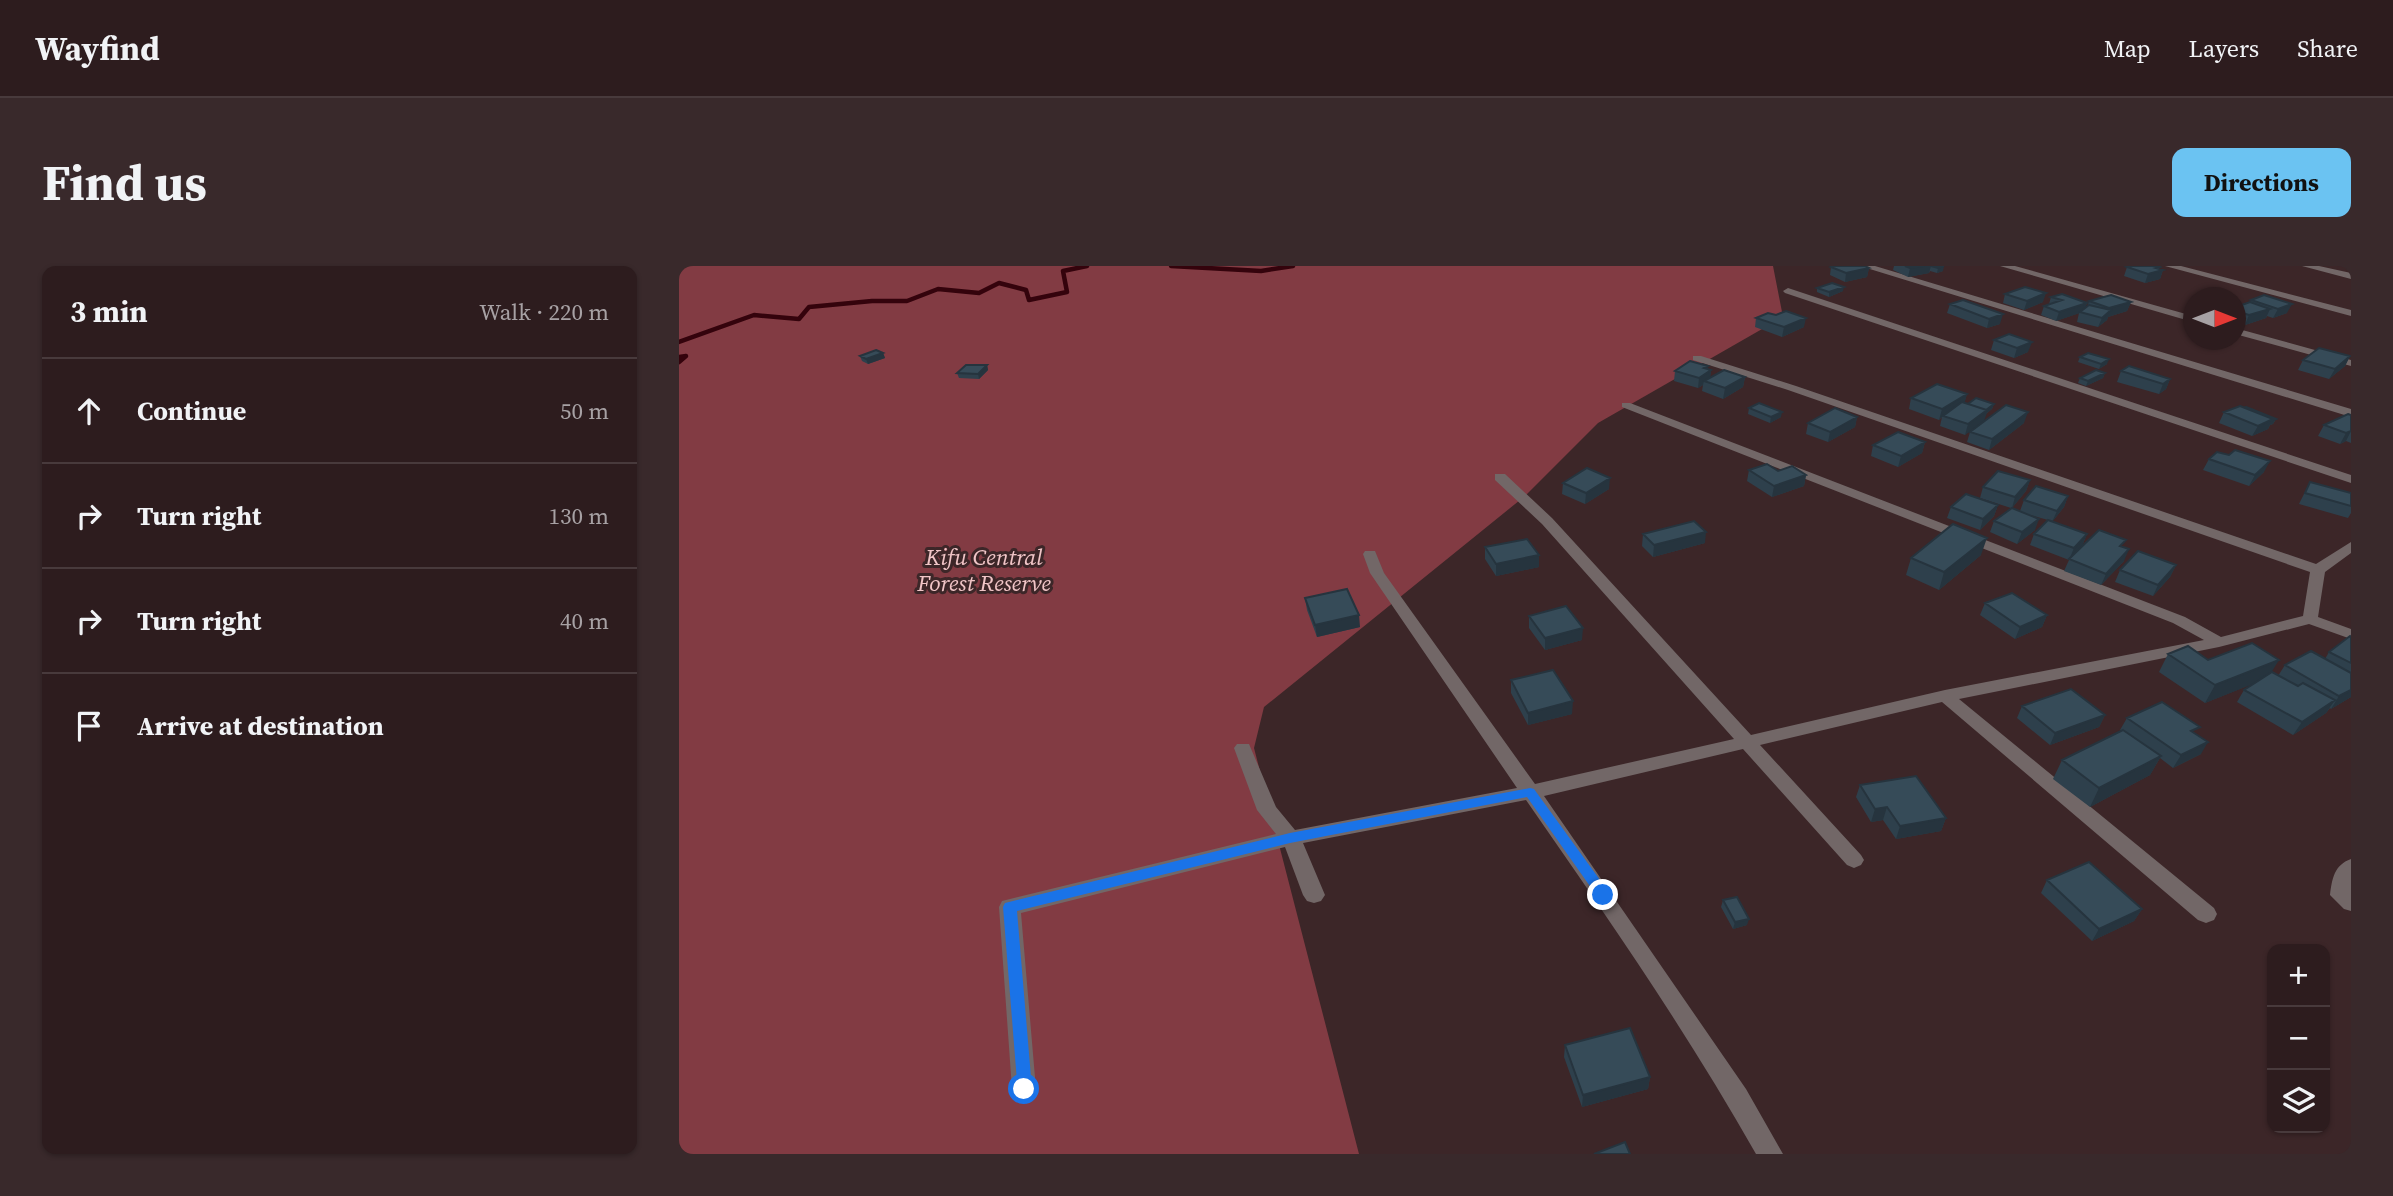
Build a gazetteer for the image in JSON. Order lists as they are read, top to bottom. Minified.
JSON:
{"parks":["Kifu Central Forest Reserve"],"north":"right","page":{"header":"Wayfind","nav":["Map","Layers","Share"],"buttons":"Directions","title":"Find us","heading":["3 min","Walk · 220 m"],"list":[["Continue","50 m"],["Turn right","130 m"],["Turn right","40 m"],"Arrive at destination"],"map_buttons":["+","−"]}}
